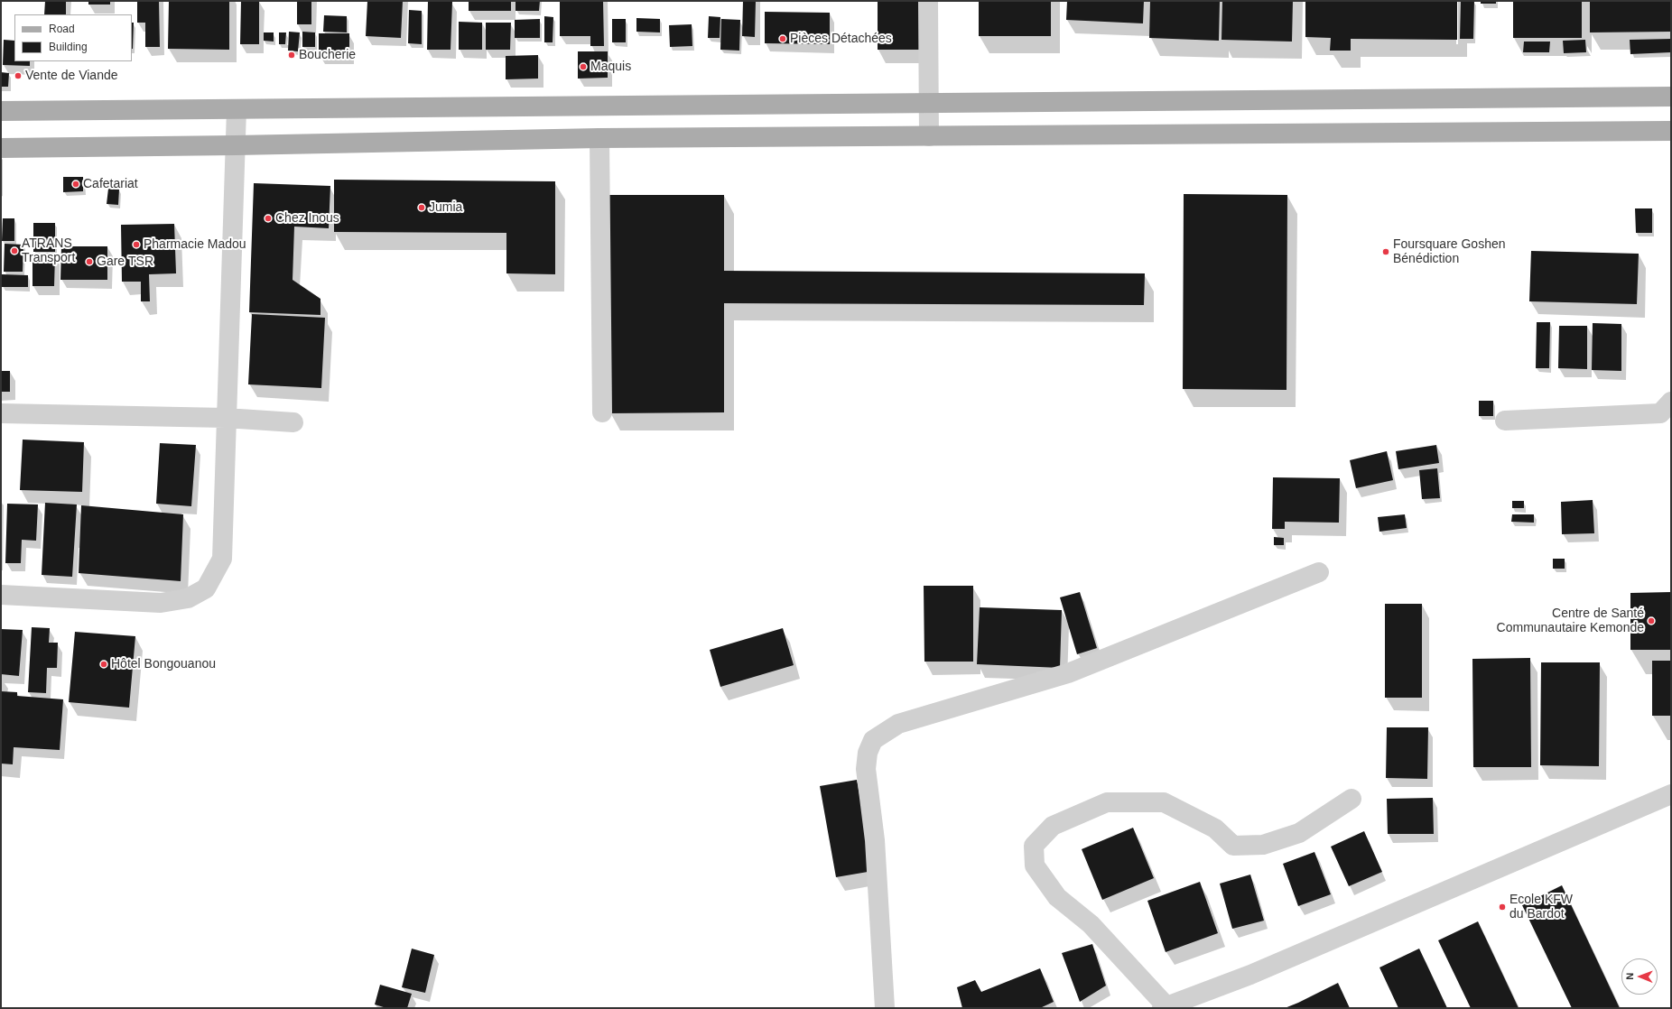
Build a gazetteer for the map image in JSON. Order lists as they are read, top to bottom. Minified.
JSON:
{"places":["Pièces Détachées","Boucherie","Maquis","Vente de Viande","Cafetariat","Jumia","Chez Inous","Pharmacie Madou","ATRANS Transport","Foursquare Goshen Bénédiction","Gare TSR","Centre de Santé Communautaire Kemonde","Hôtel Bongouanou","Ecole KFW du Bardot"],"legend":["Road","Building"],"north":"left"}
